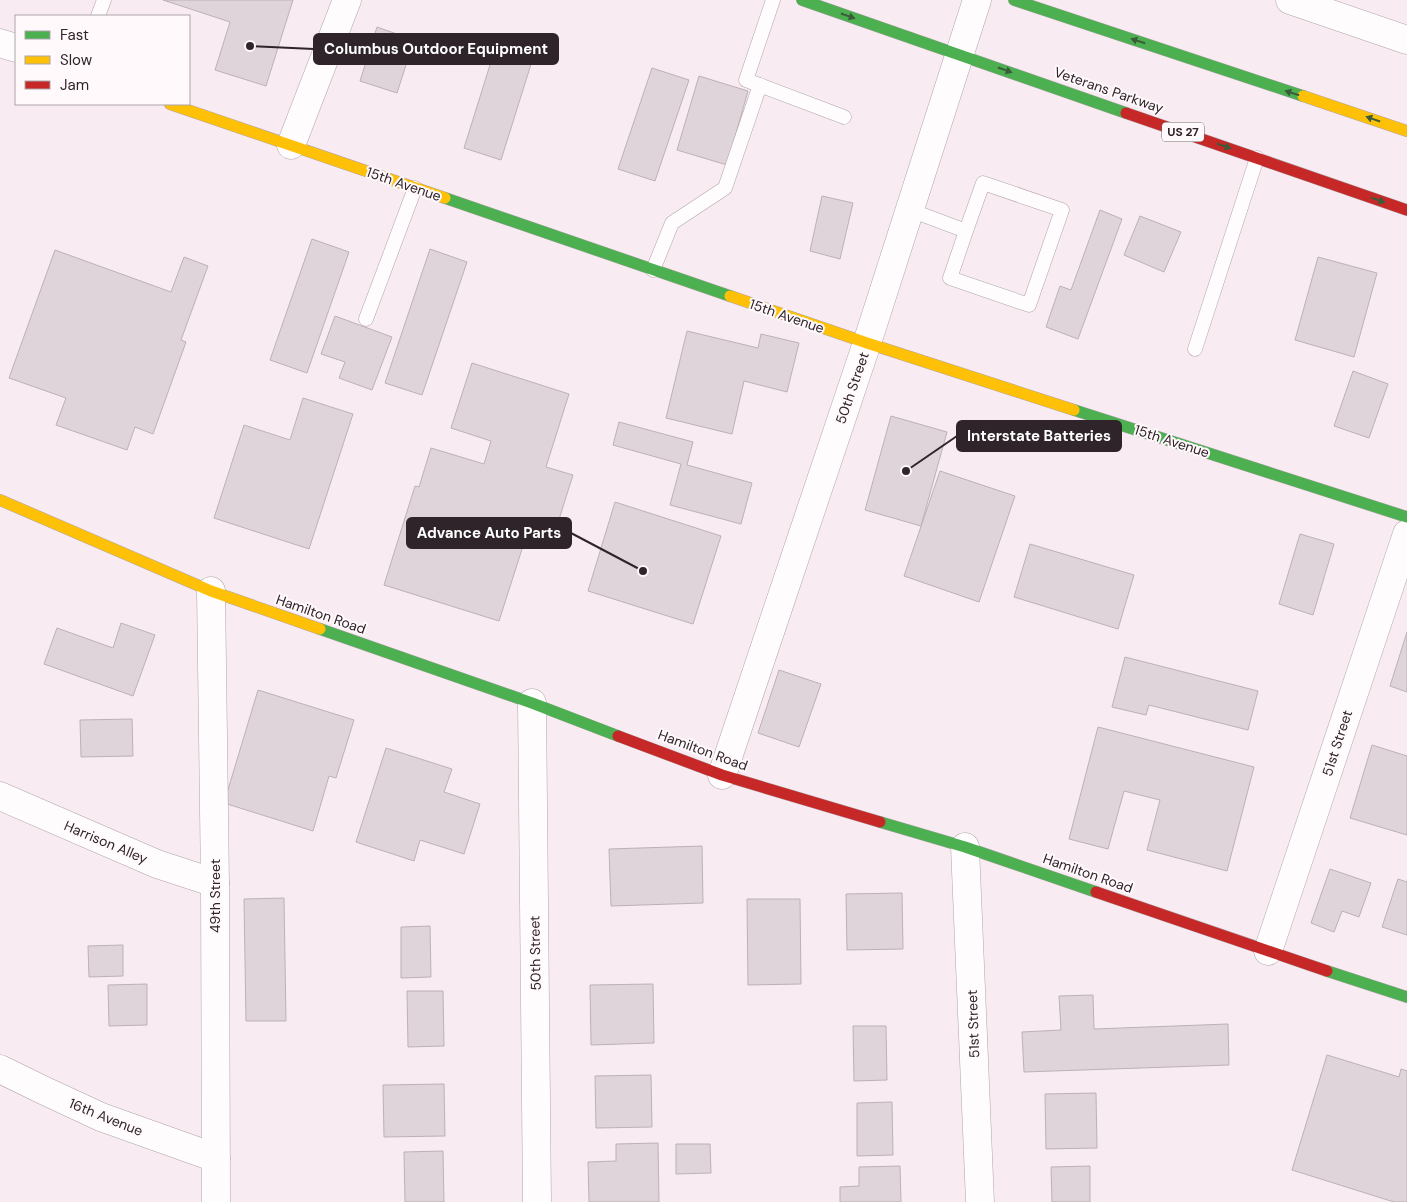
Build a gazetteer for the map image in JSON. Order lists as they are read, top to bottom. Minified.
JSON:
{"streets":{"street":["Veterans Parkway","US 27","15th Avenue","50th Street","Hamilton Road","51st Street","Harrison Alley","49th Street","16th Avenue"]},"crossings":[["Veterans Parkway","50th Street"],["15th Avenue","50th Street"],["50th Street","Hamilton Road"],["Hamilton Road","51st Street"],["Hamilton Road","49th Street"],["Harrison Alley","49th Street"],["49th Street","16th Avenue"]],"places":["Columbus Outdoor Equipment","Interstate Batteries","Advance Auto Parts"],"legend":["Fast","Slow","Jam"]}
